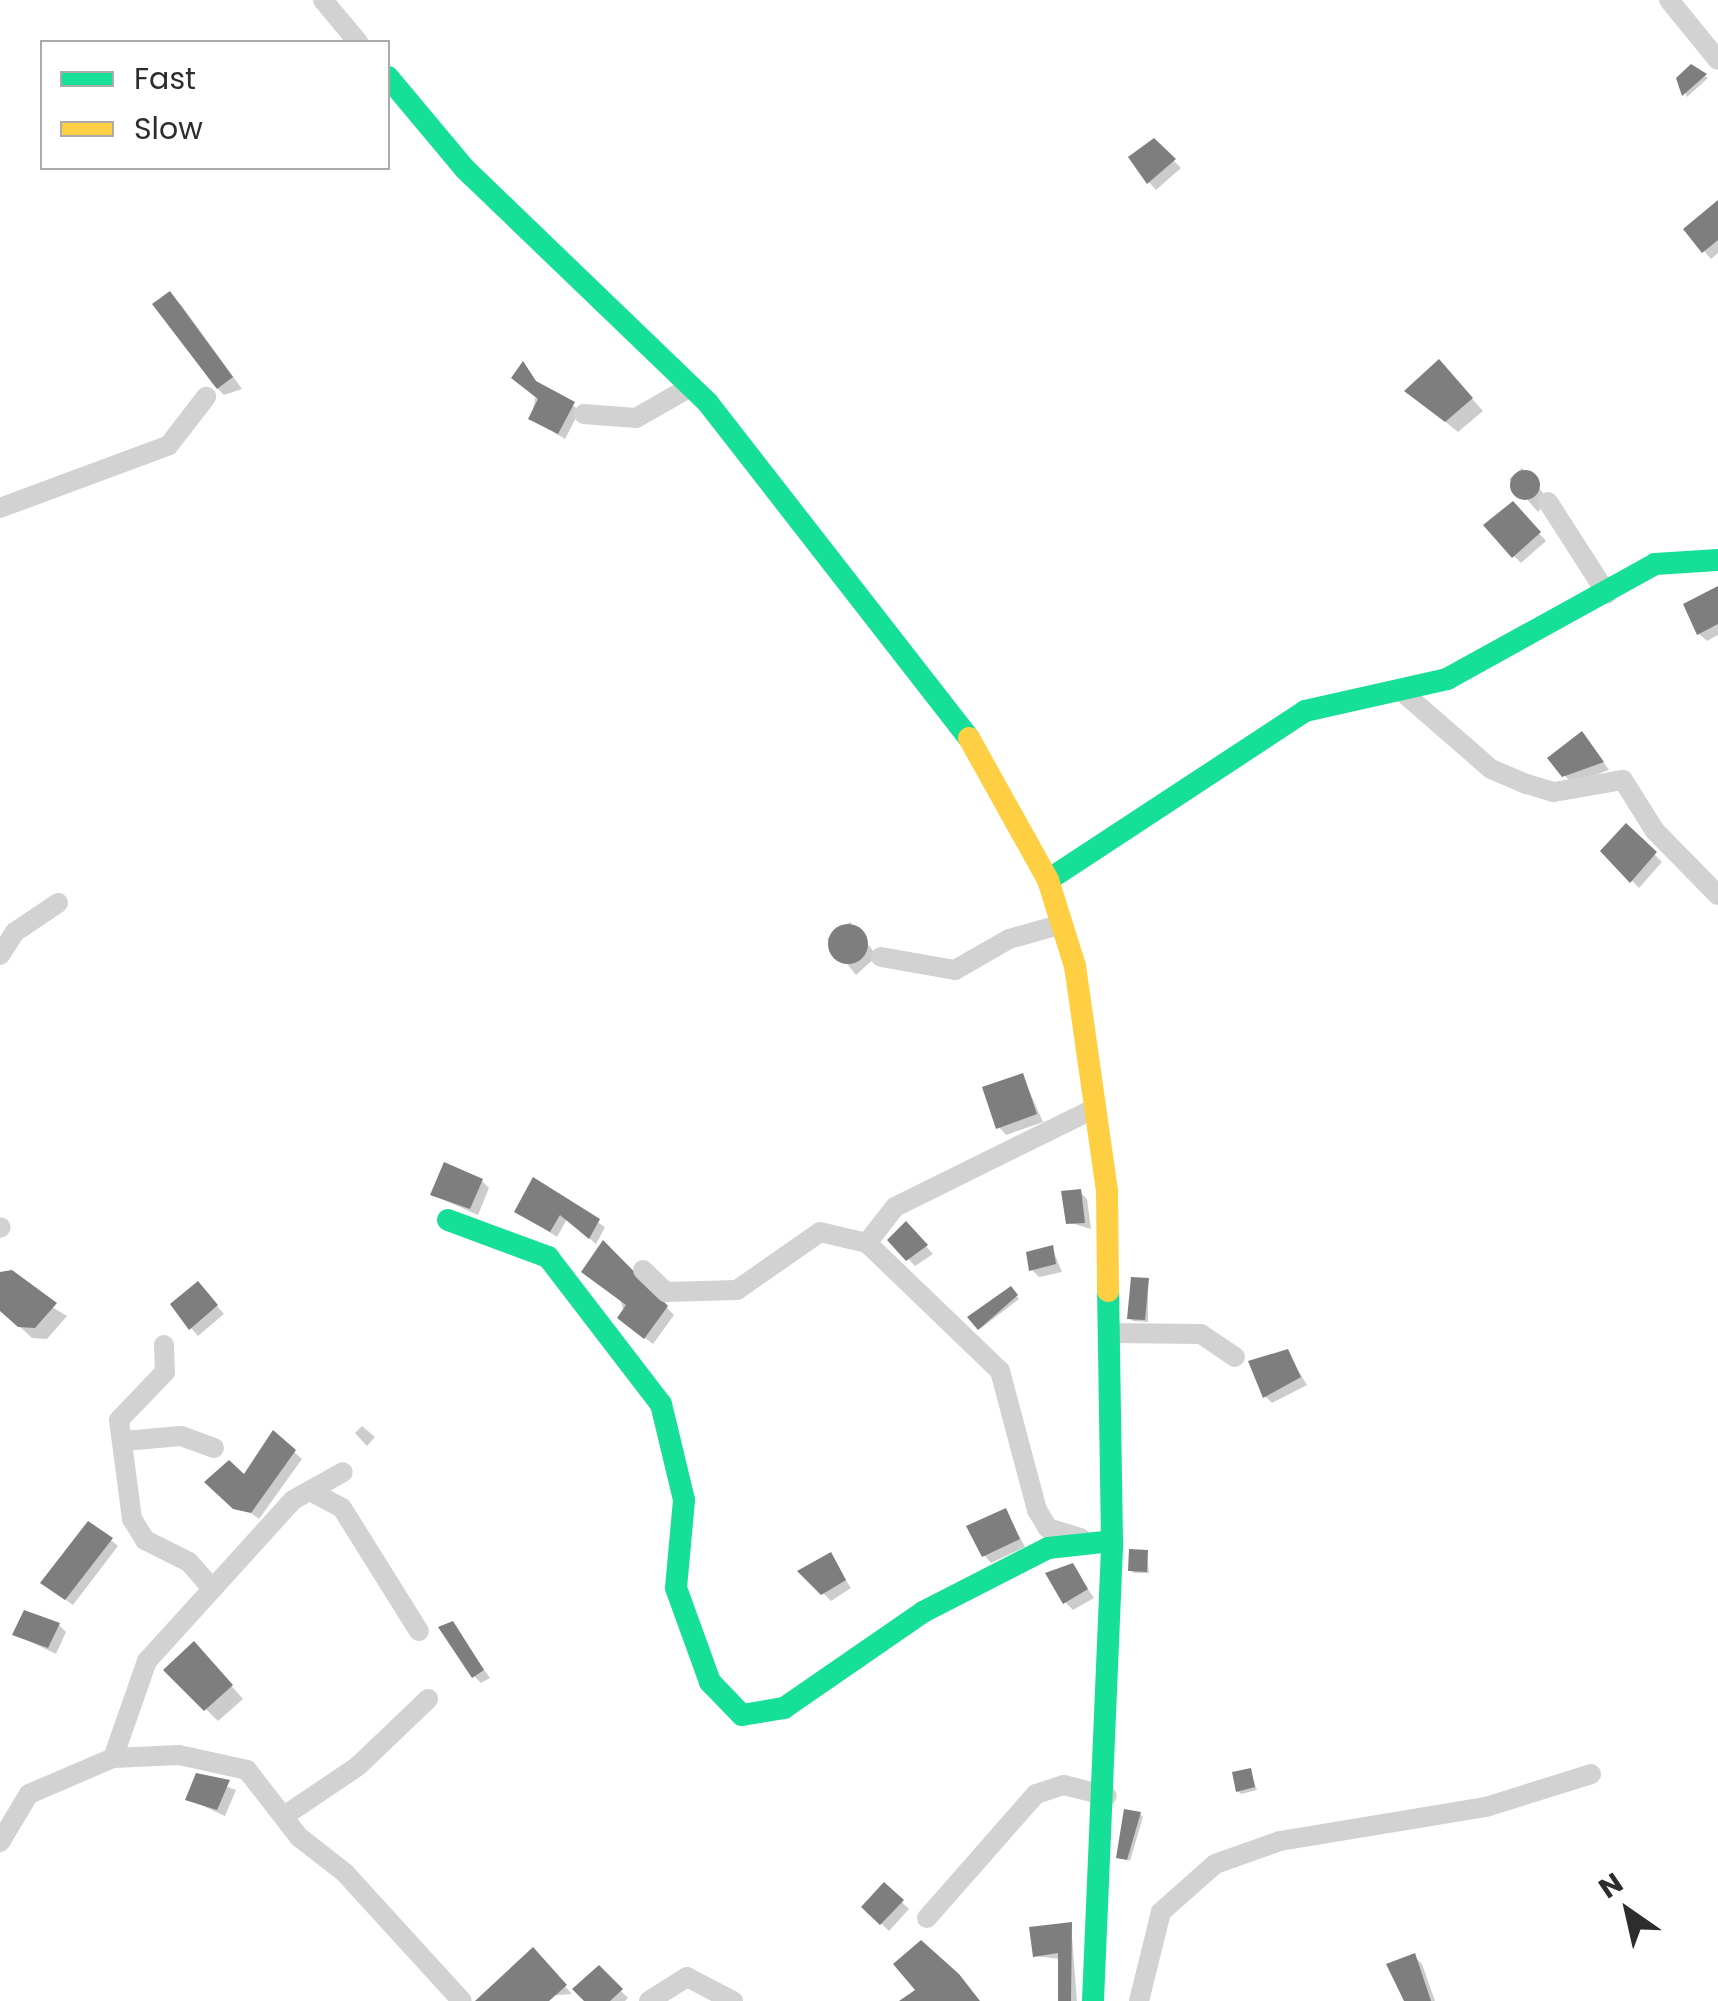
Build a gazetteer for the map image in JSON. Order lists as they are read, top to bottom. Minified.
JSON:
{"legend":["Fast","Slow"],"north":"top left"}
